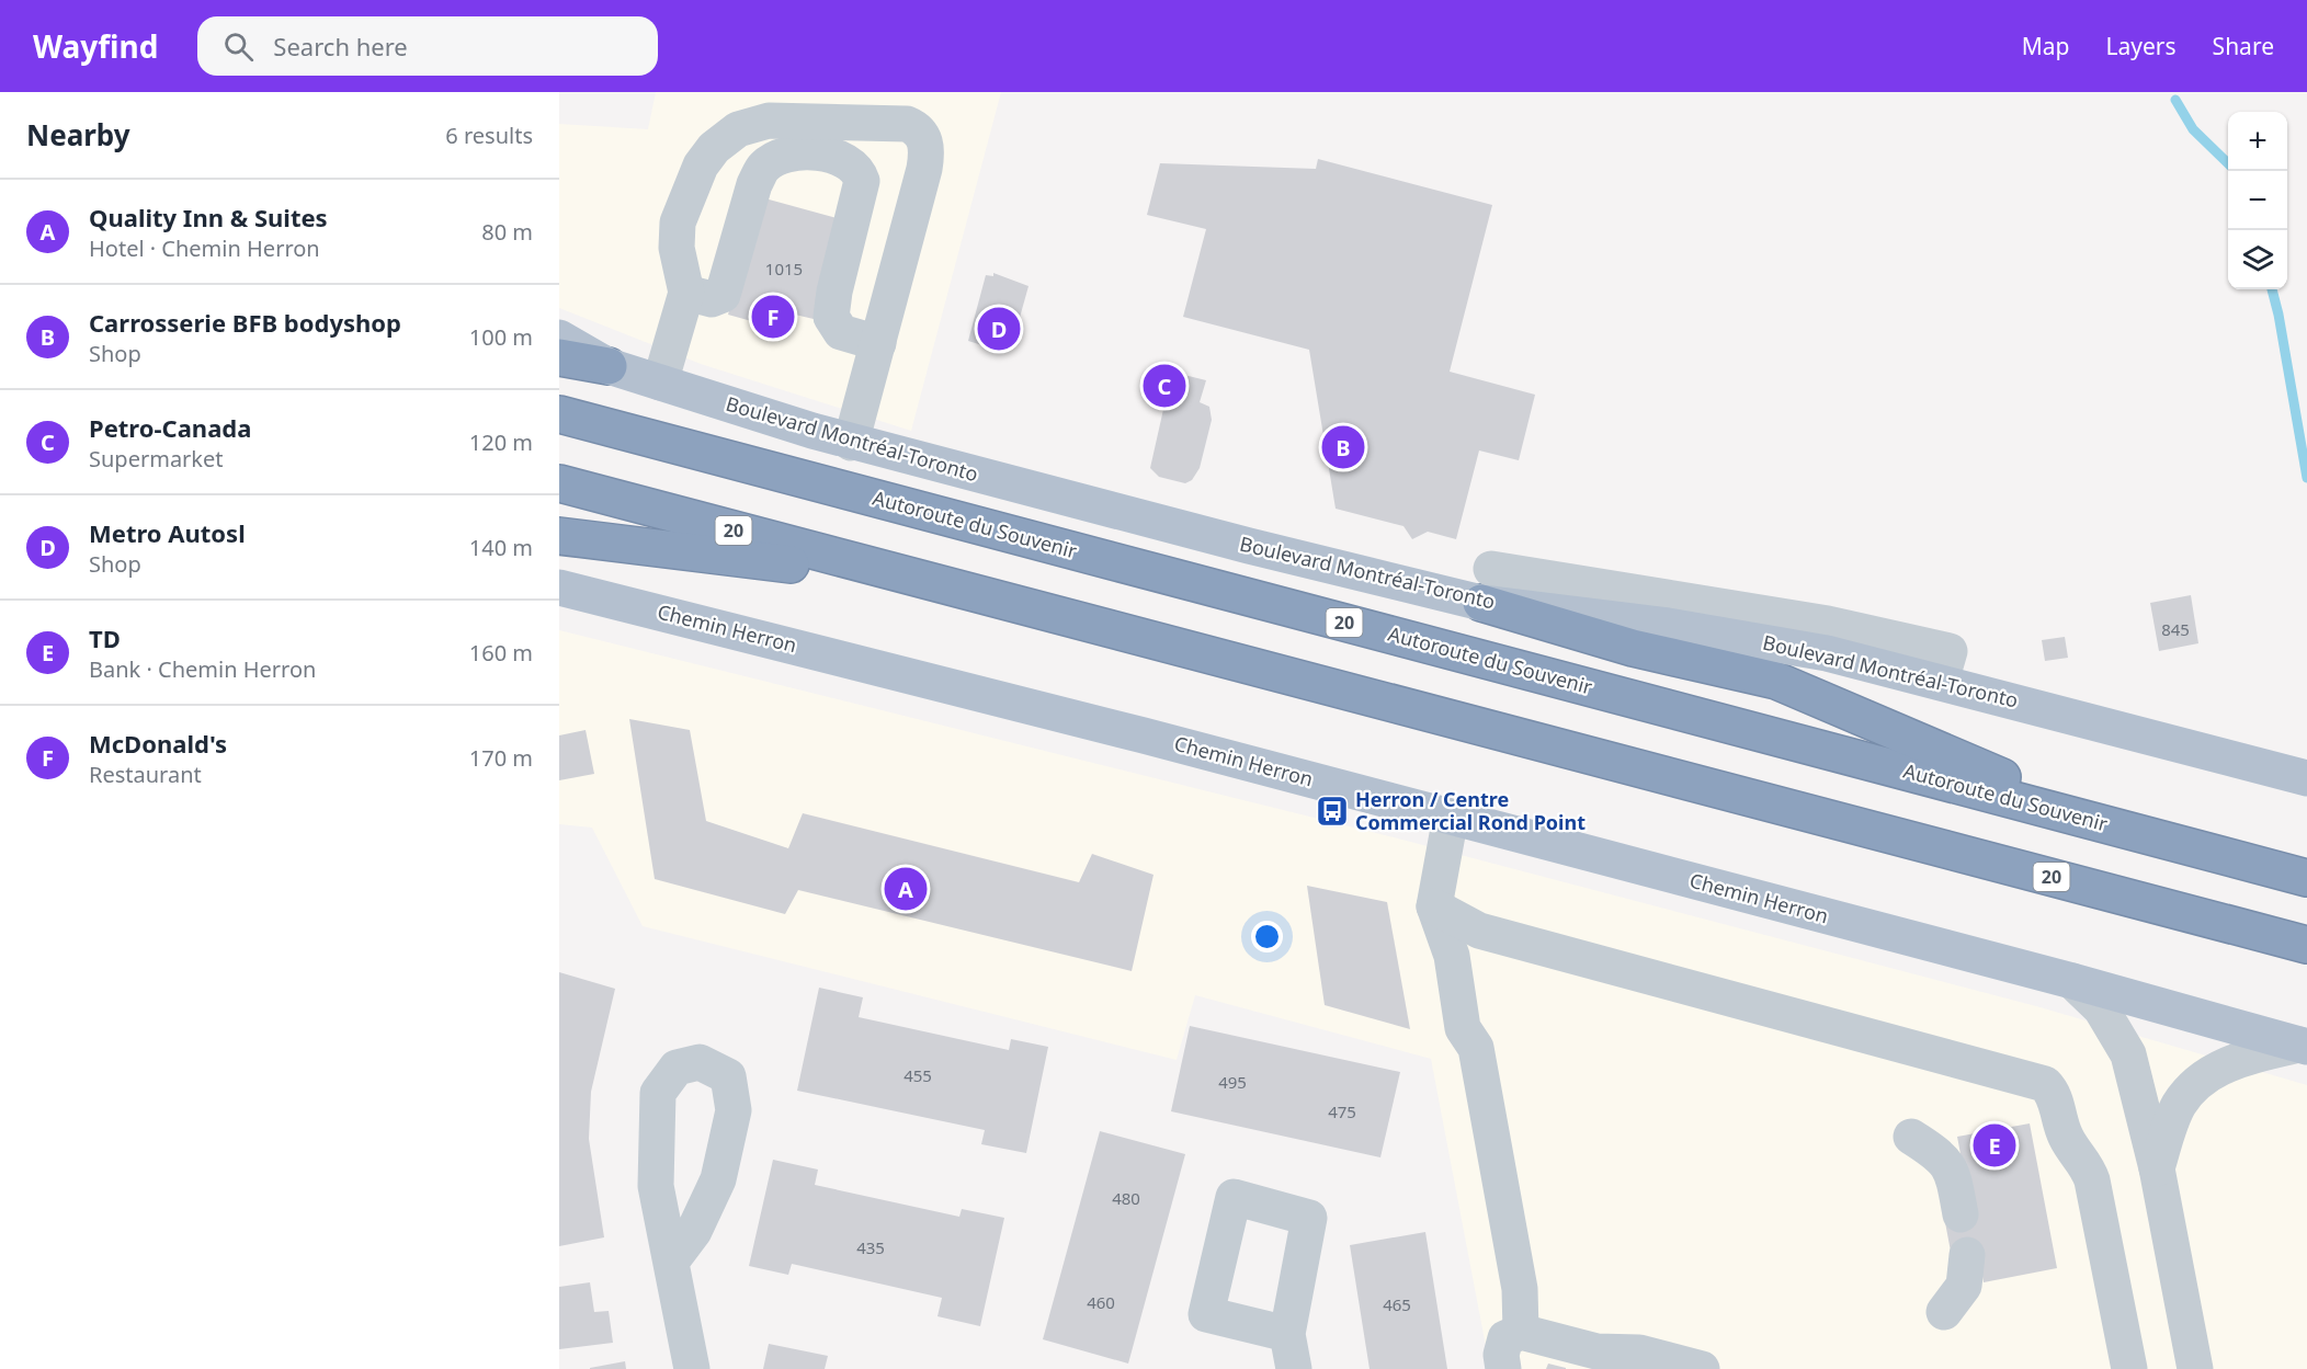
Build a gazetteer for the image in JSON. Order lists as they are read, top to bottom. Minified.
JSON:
{"streets":{"highway":["Autoroute du Souvenir","20"],"main road":["Boulevard Montréal-Toronto","Chemin Herron"]},"places":{"bus stop":["Herron / Centre Commercial Rond Point"]},"house_numbers":["1015","845","455","495","475","480","435","460","465"],"page":{"header":"Wayfind","search":"Search here","nav":["Map","Layers","Share"],"heading":["Nearby","6 results"],"map_buttons":["+","−"],"list":[{"mark":"A","name":"Quality Inn & Suites","note":"Hotel · Chemin Herron","value":"80 m"},{"mark":"B","name":"Carrosserie BFB bodyshop","note":"Shop","value":"100 m"},{"mark":"C","name":"Petro-Canada","note":"Supermarket","value":"120 m"},{"mark":"D","name":"Metro Autosl","note":"Shop","value":"140 m"},{"mark":"E","name":"TD","note":"Bank · Chemin Herron","value":"160 m"},{"mark":"F","name":"McDonald's","note":"Restaurant","value":"170 m"}],"pins":["F","D","C","B","A","E"]}}
